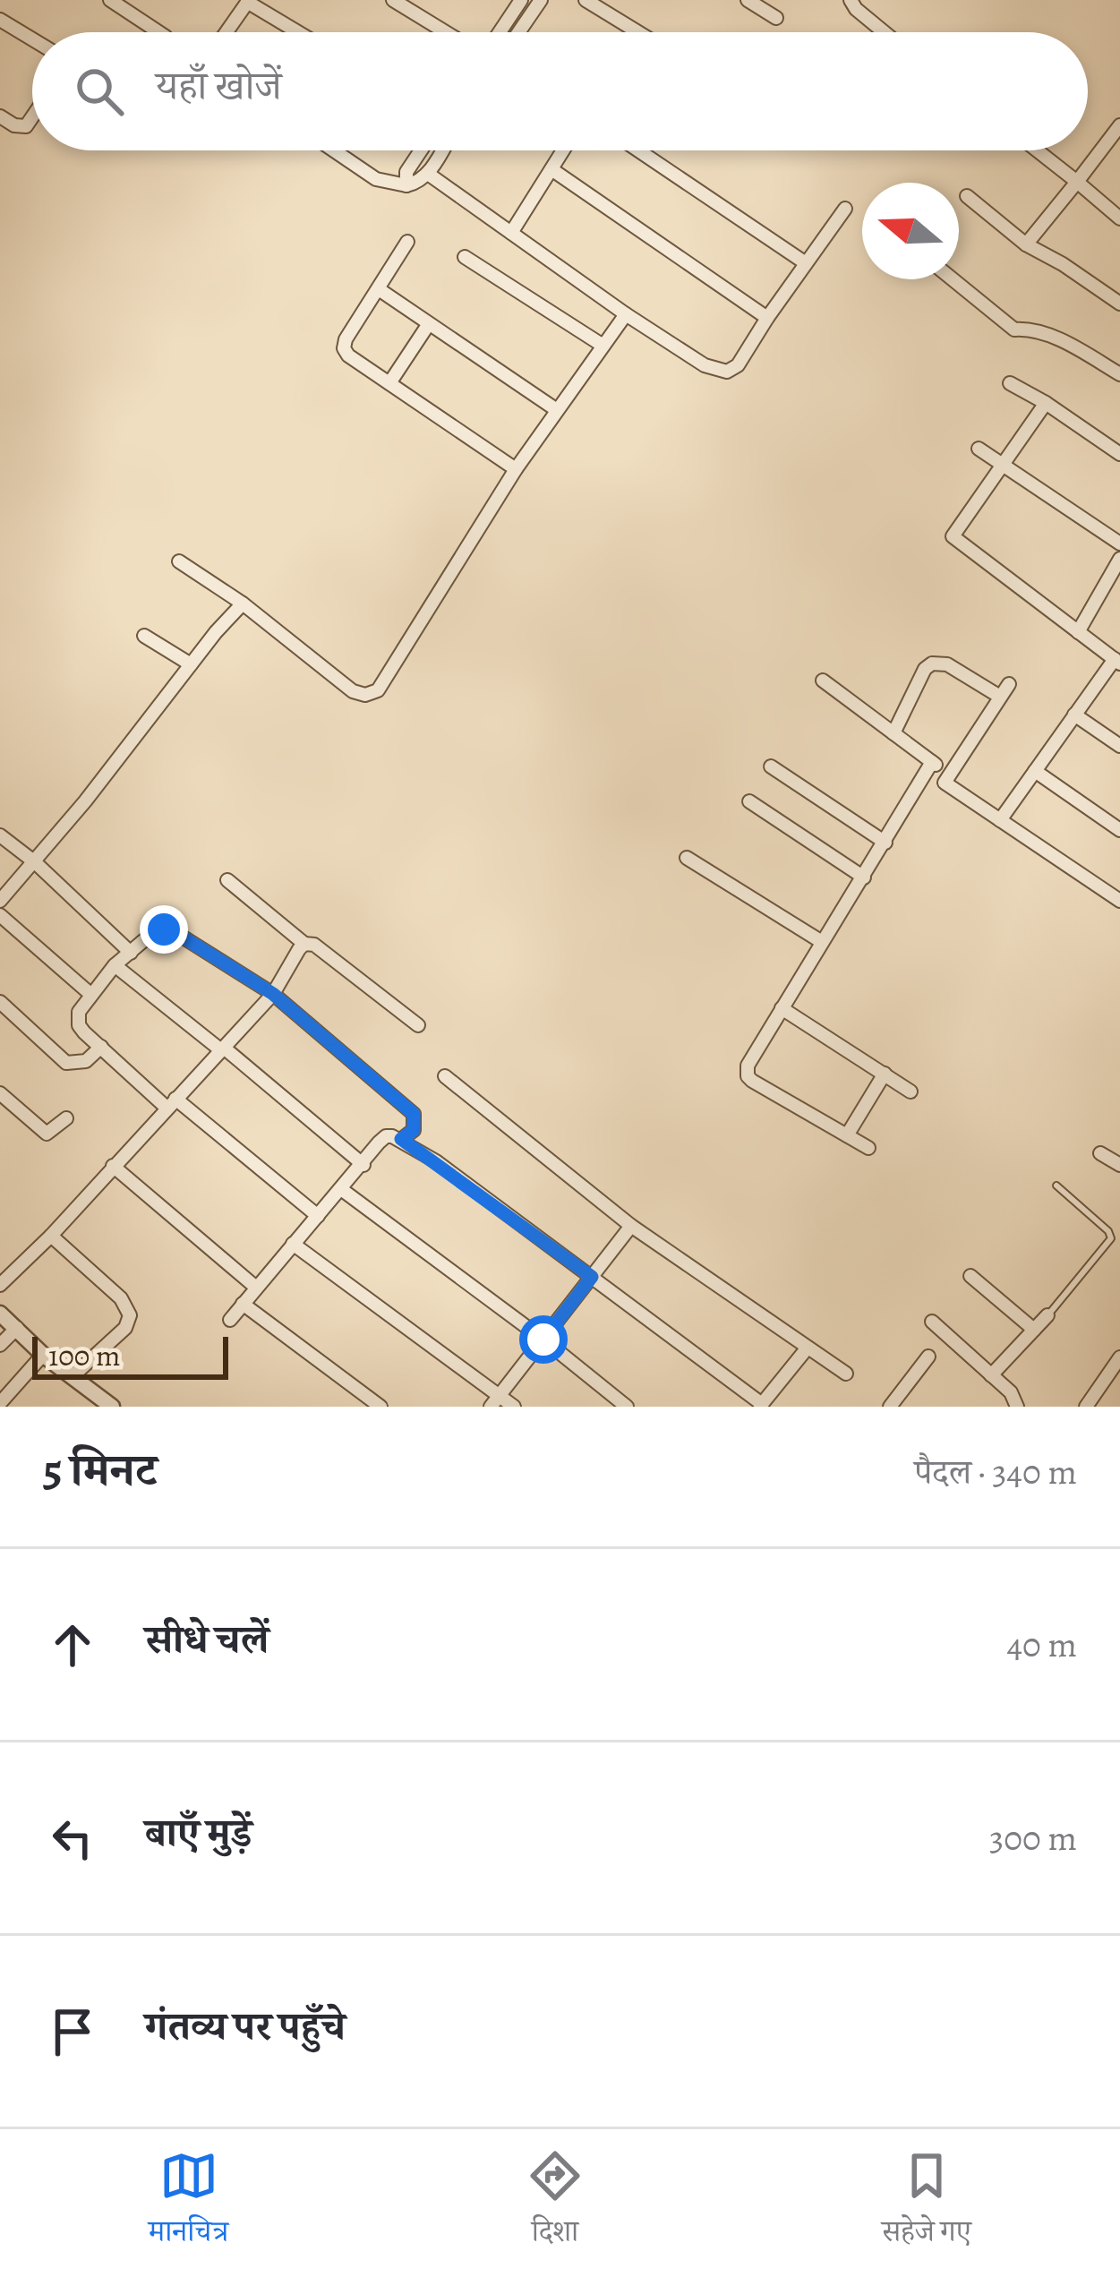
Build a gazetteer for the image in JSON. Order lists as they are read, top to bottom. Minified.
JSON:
{"scale_bar":"100 m","north":"left","page":{"search":"यहाँ खोजें","scale":"100 m","heading":["5 मिनट","पैदल · 340 m"],"list":[["सीधे चलें","40 m"],["बाएँ मुड़ें","300 m"],"गंतव्य पर पहुँचे"],"nav":["मानचित्र","दिशा","सहेजे गए"]}}
